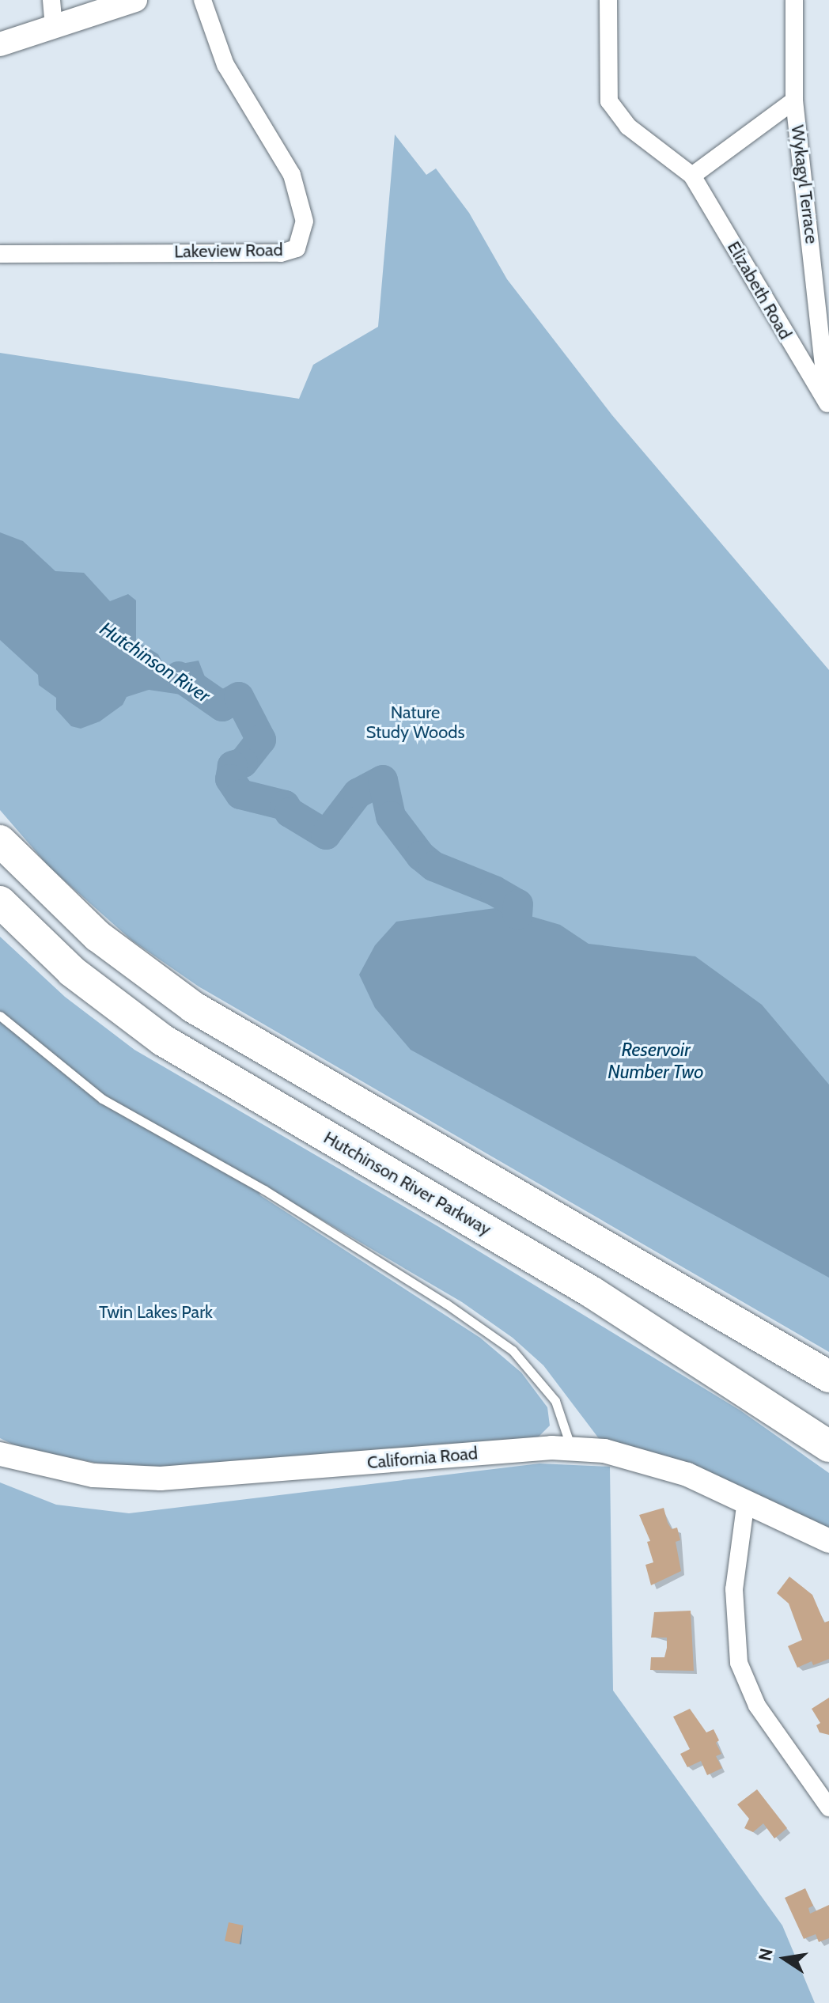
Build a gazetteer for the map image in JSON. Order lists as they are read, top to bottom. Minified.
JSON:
{"streets":{"highway":["Hutchinson River Parkway"],"main road":["California Road"],"street":["Wykagyl Terrace","Lakeview Road","Elizabeth Road"]},"crossings":[["Wykagyl Terrace","Elizabeth Road"]],"water":["Hutchinson River","Reservoir Number Two"],"parks":["Nature Study Woods","Twin Lakes Park"],"north":"left"}
